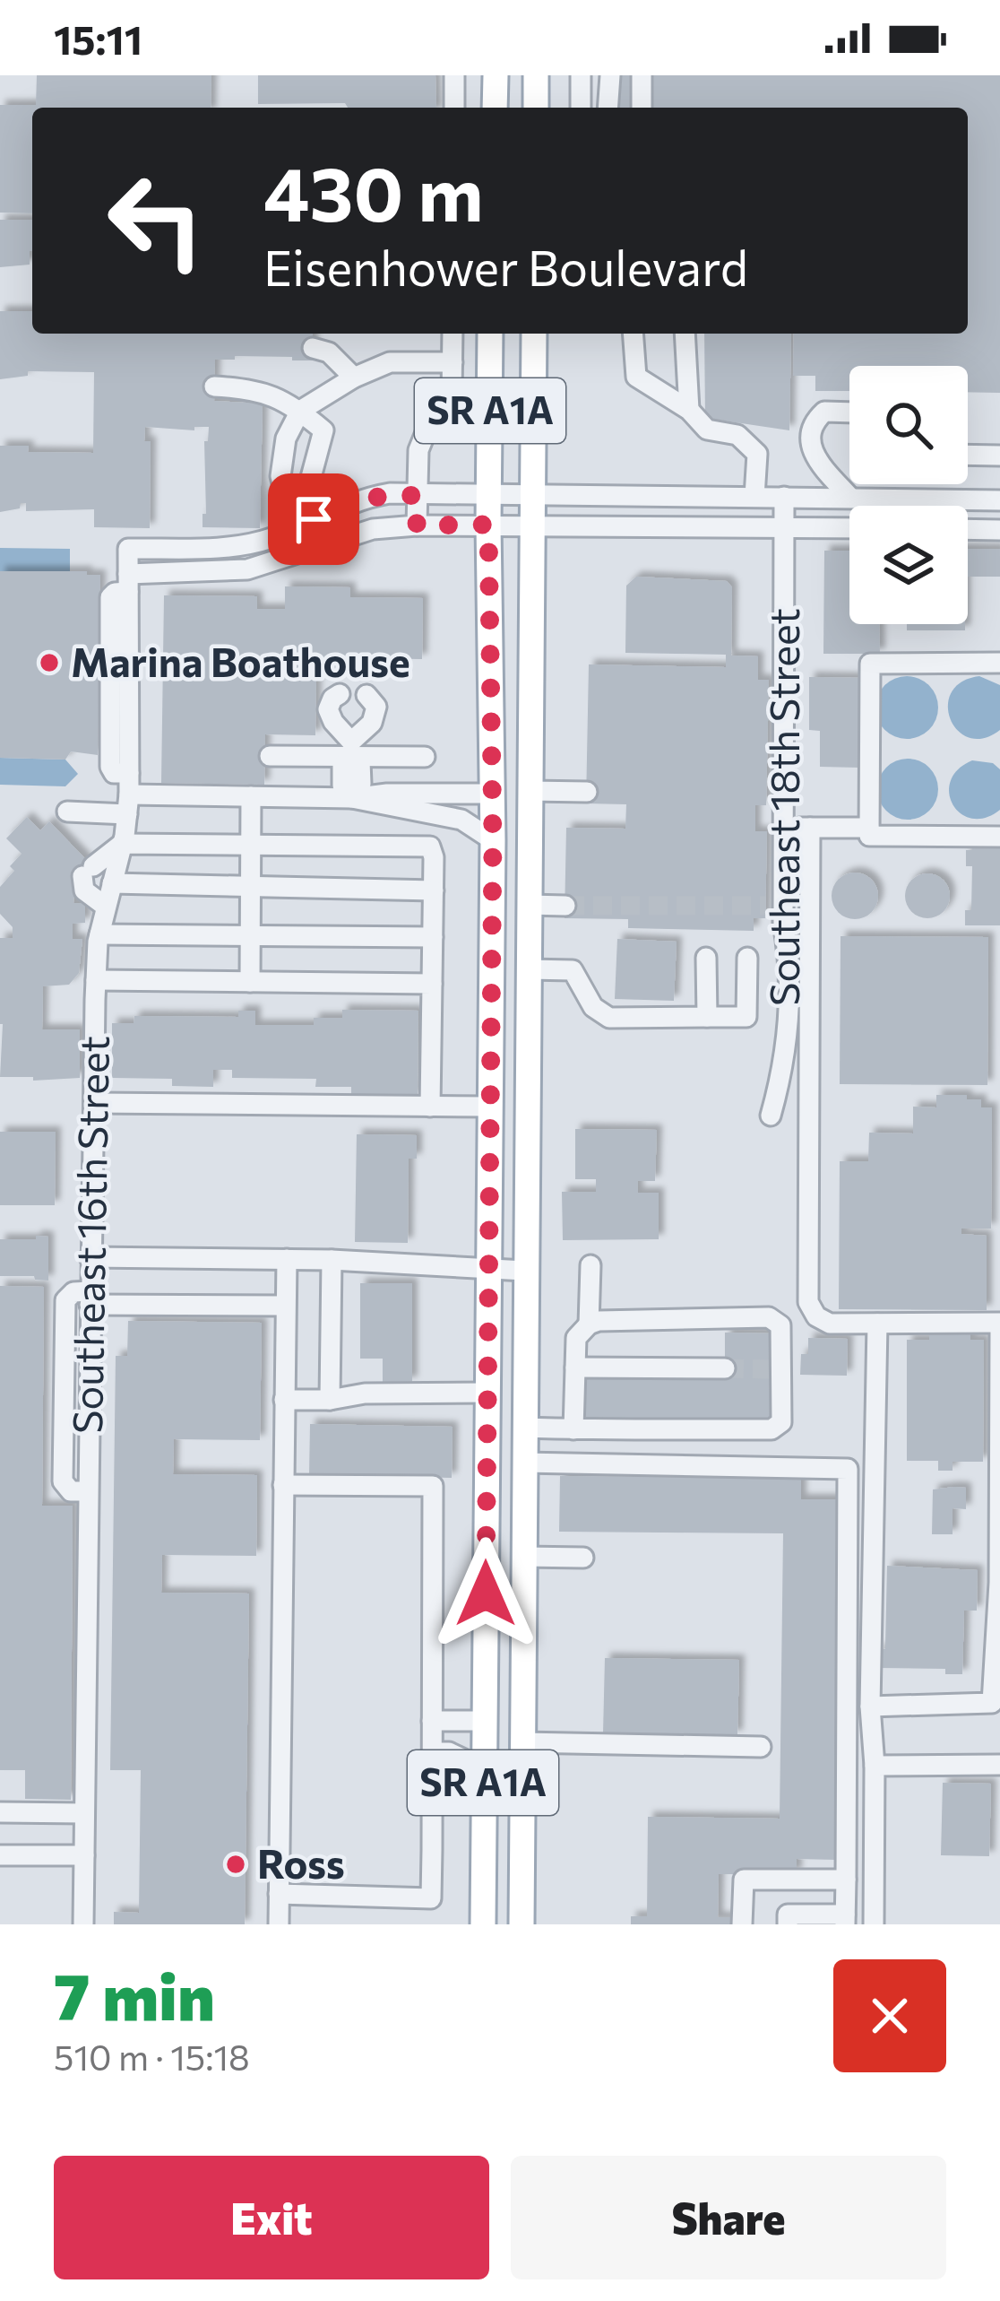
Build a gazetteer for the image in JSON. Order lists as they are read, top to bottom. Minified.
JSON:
{"streets":{"main road":["SR A1A"],"street":["Southeast 18th Street","Southeast 16th Street"]},"places":["Marina Boathouse","Ross"],"page":{"status":"15:11","turn":["430 m","Eisenhower Boulevard"],"heading":["7 min","510 m · 15:18"],"buttons":["Exit","Share"]}}
